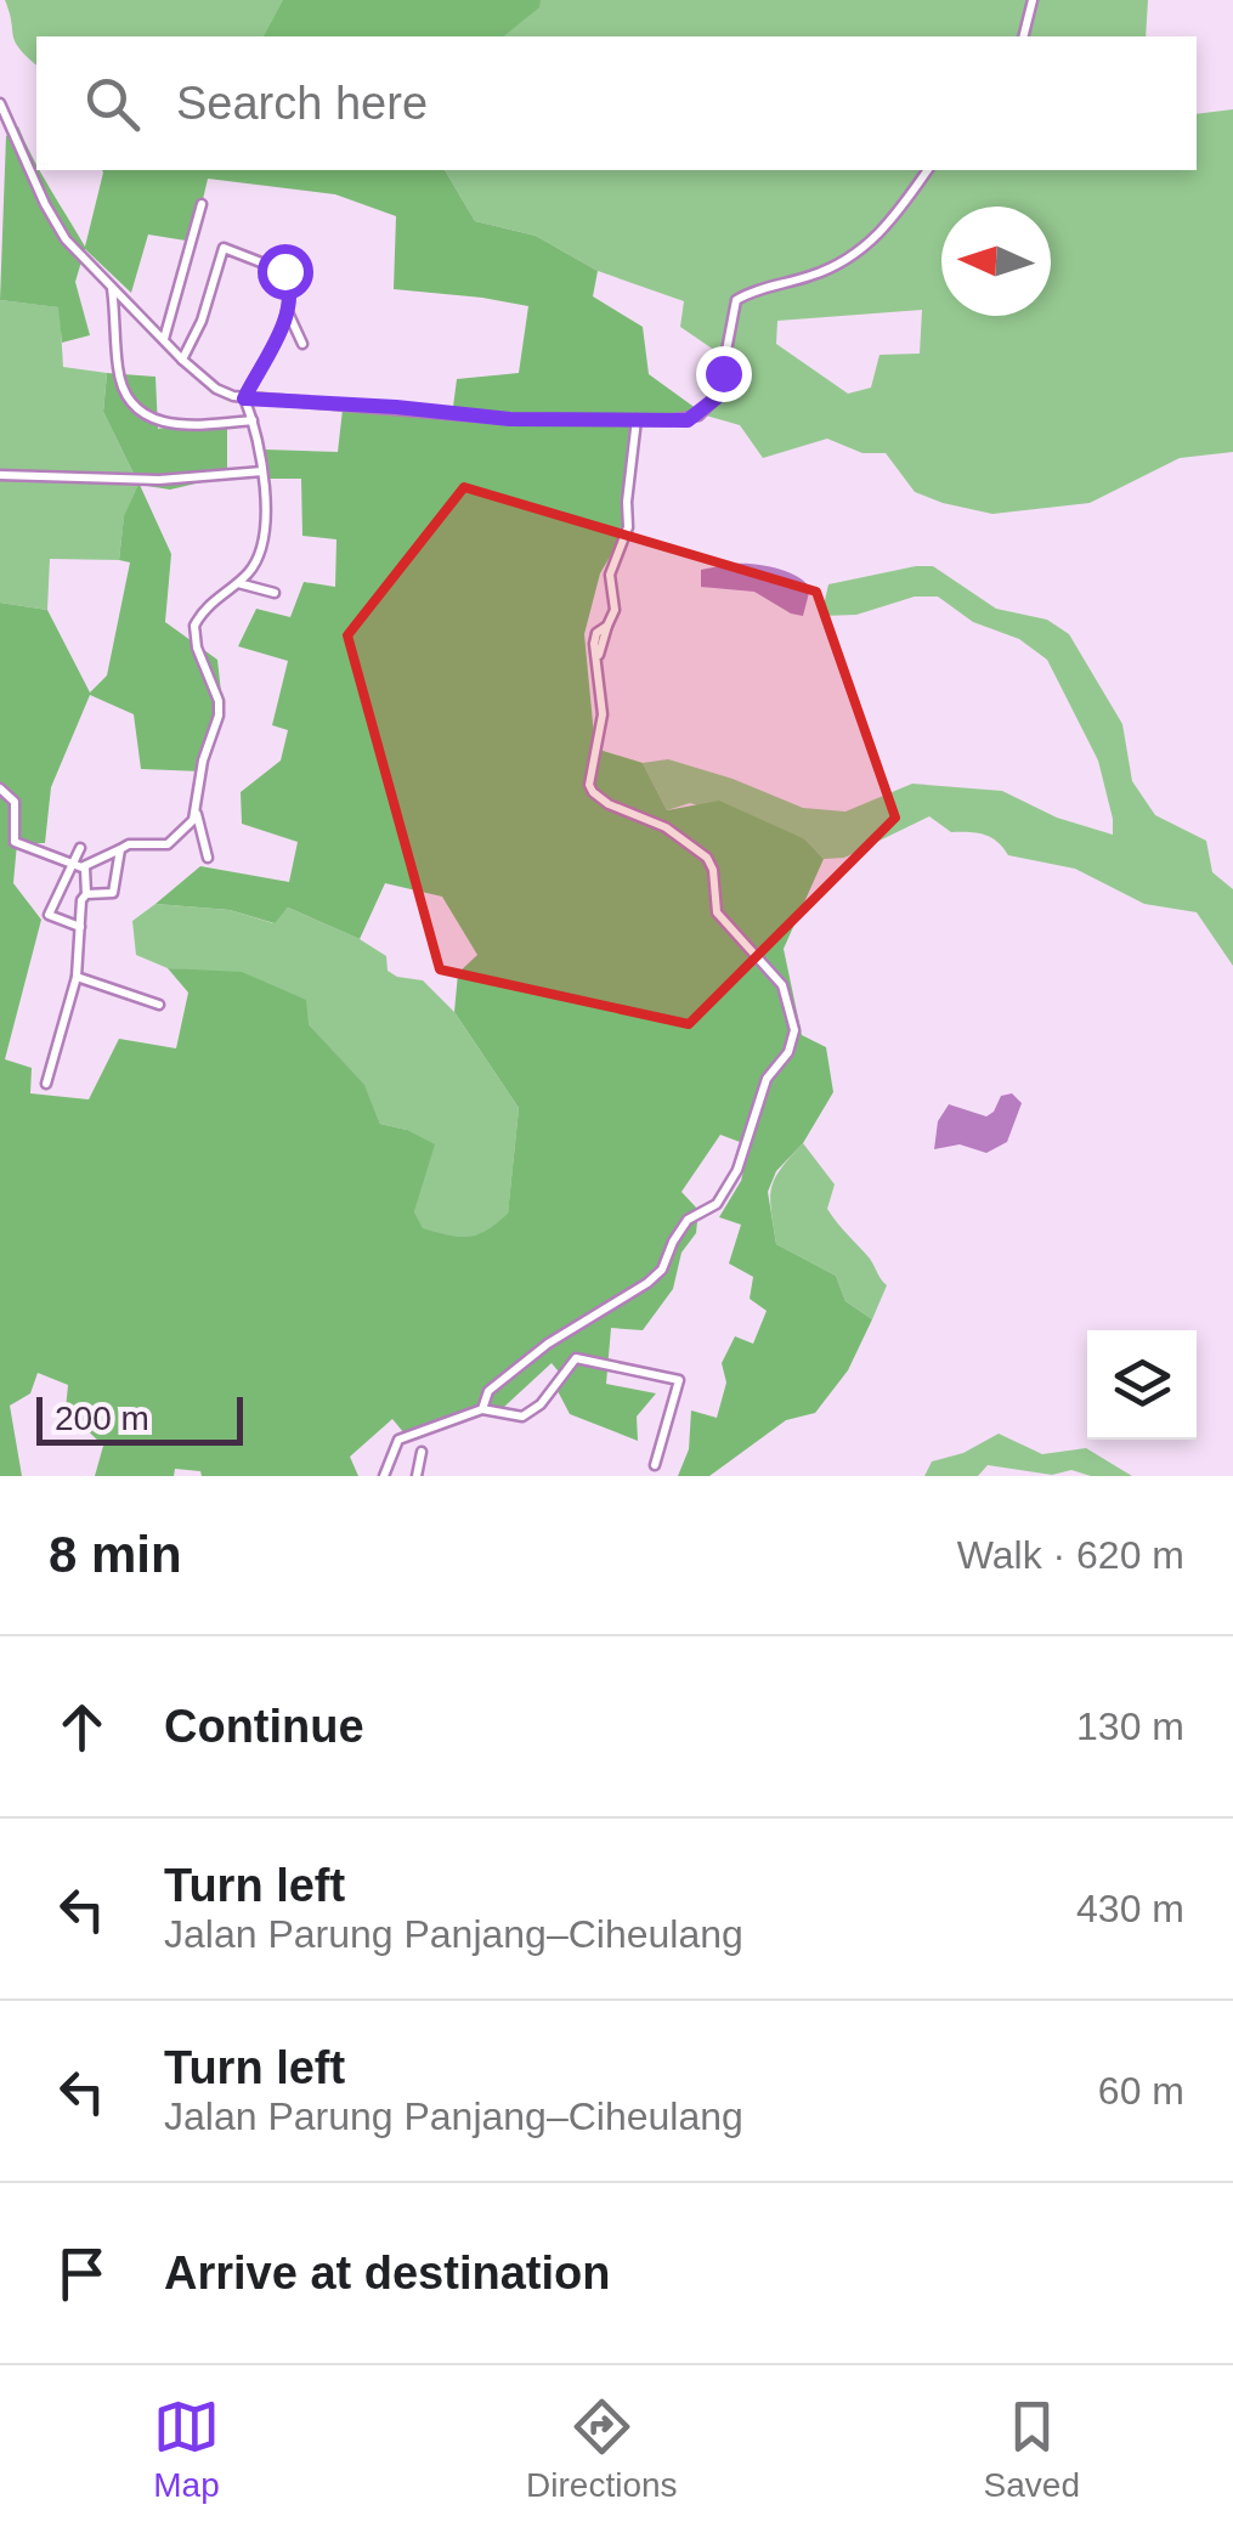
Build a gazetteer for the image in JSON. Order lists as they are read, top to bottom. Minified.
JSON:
{"scale_bar":"200 m","north":"left","page":{"search":"Search here","scale":"200 m","heading":["8 min","Walk · 620 m"],"list":[["Continue","130 m"],["Turn left","Jalan Parung Panjang–Ciheulang","430 m"],["Turn left","Jalan Parung Panjang–Ciheulang","60 m"],"Arrive at destination"],"nav":["Map","Directions","Saved"]}}
